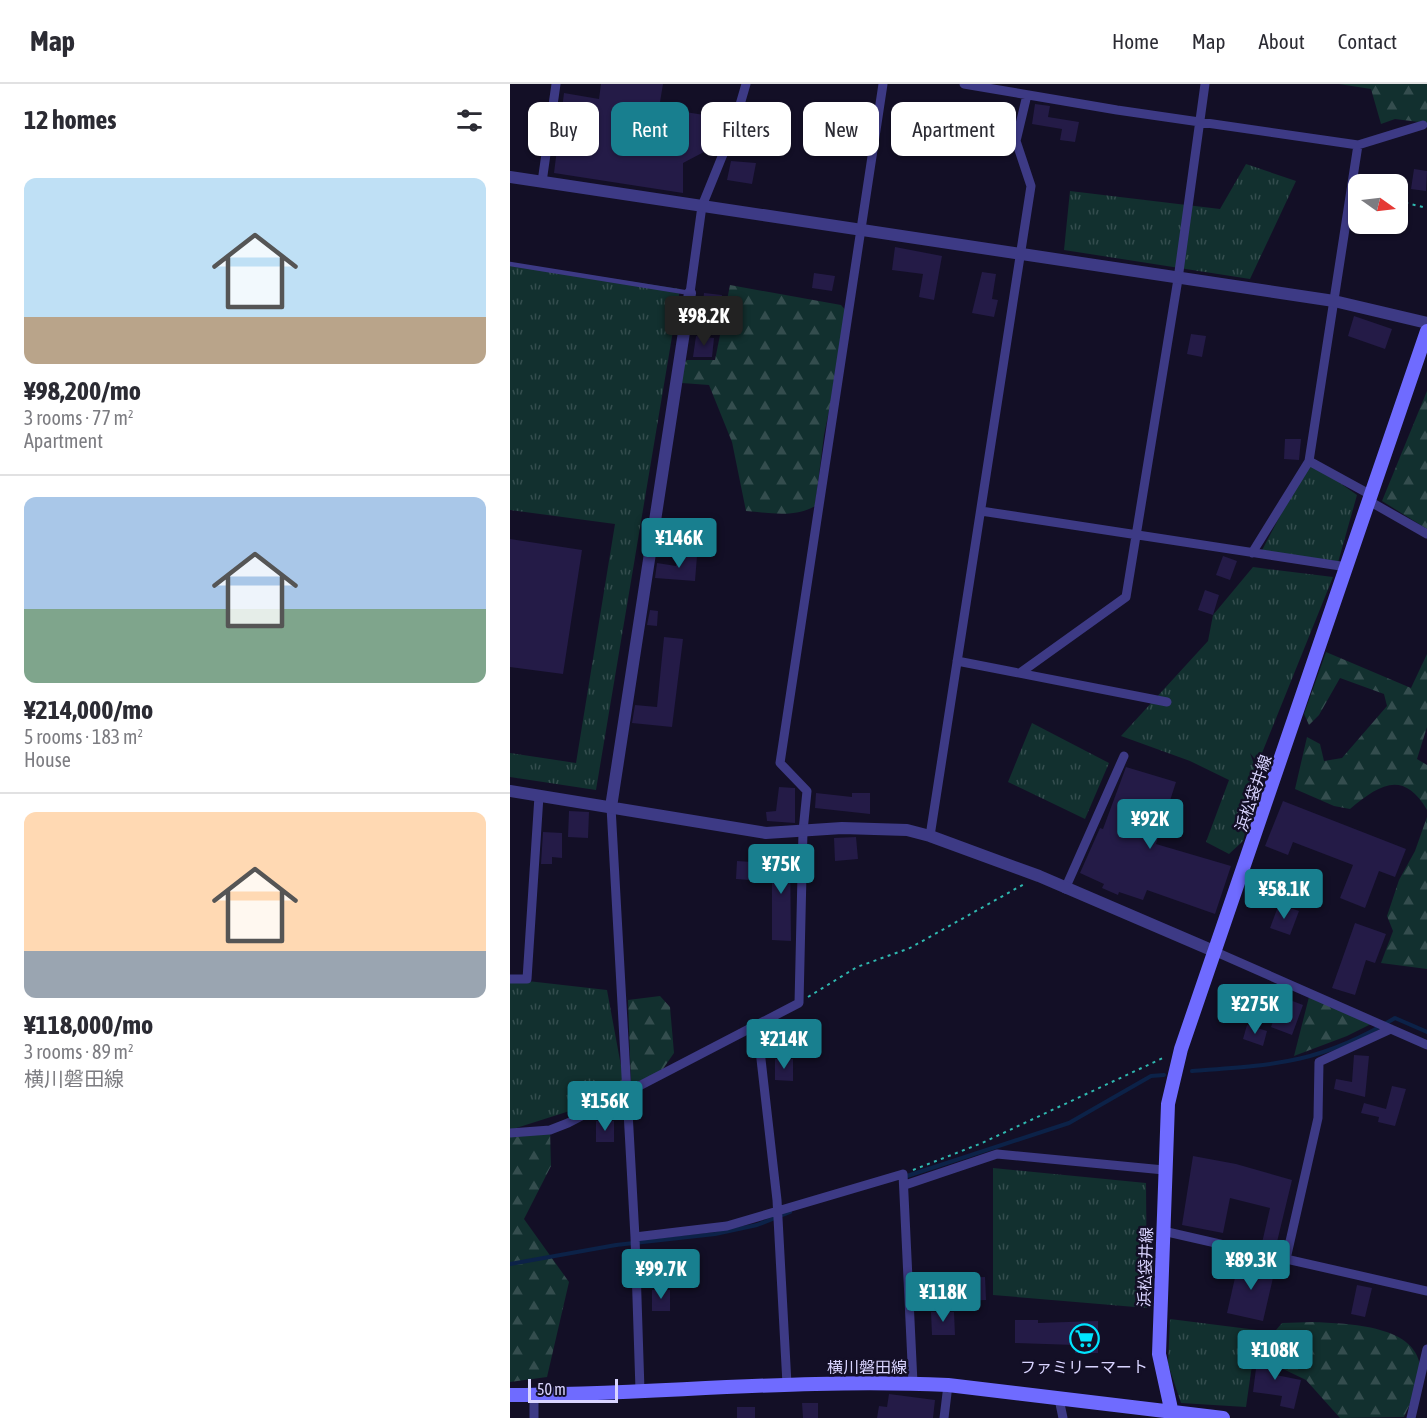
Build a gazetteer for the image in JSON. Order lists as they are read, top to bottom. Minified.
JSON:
{"streets":{"main road":["浜松袋井線","横川磐田線"]},"crossings":[["浜松袋井線","横川磐田線"]],"places":{"supermarket":["ファミリーマート"]},"scale_bar":"50 m","north":"right","page":{"header":"Map","nav":["Home","Map","About","Contact"],"heading":"12 homes","chip":["Buy","Rent","Filters","New","Apartment"],"list":[{"name":"¥98,200/mo","note":"3 rooms · 77 m² · Apartment"},{"name":"¥214,000/mo","note":"5 rooms · 183 m² · House"},{"name":"¥118,000/mo","note":"3 rooms · 89 m² · 横川磐田線"}],"price":["¥98.2K","¥146K","¥92K","¥75K","¥58.1K","¥275K","¥214K","¥156K","¥89.3K","¥99.7K","¥118K","¥108K"],"scale":"50 m"}}
